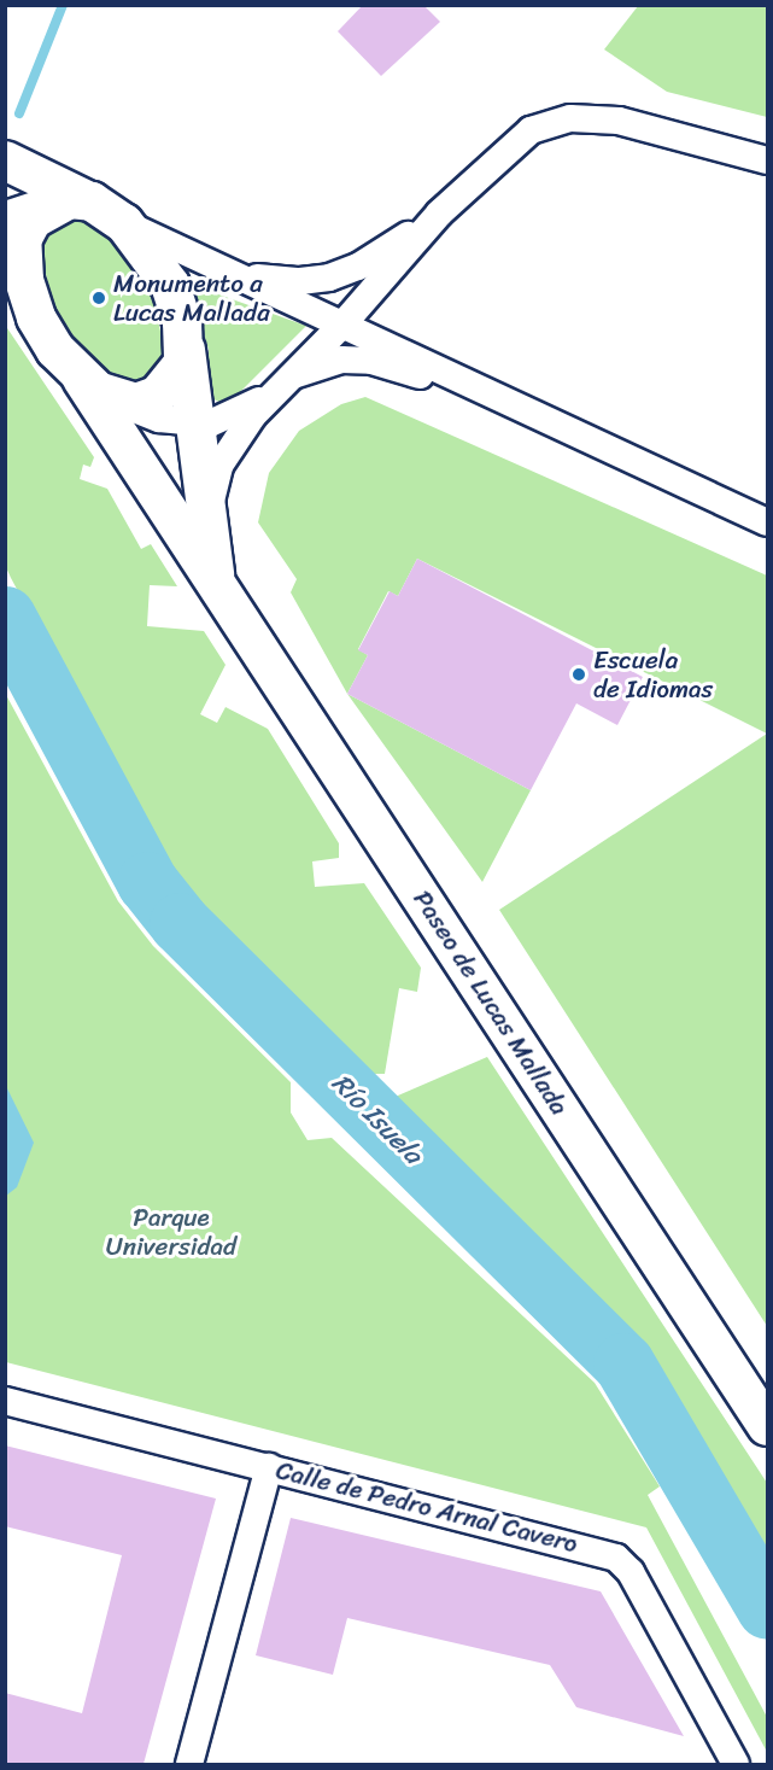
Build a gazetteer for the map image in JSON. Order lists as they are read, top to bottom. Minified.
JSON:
{"streets":{"main road":["Paseo de Lucas Mallada"],"street":["Calle de Pedro Arnal Cavero"]},"water":["Río Isuela"],"parks":["Parque Universidad"],"places":["Monumento a Lucas Mallada","Escuela de Idiomas"]}
